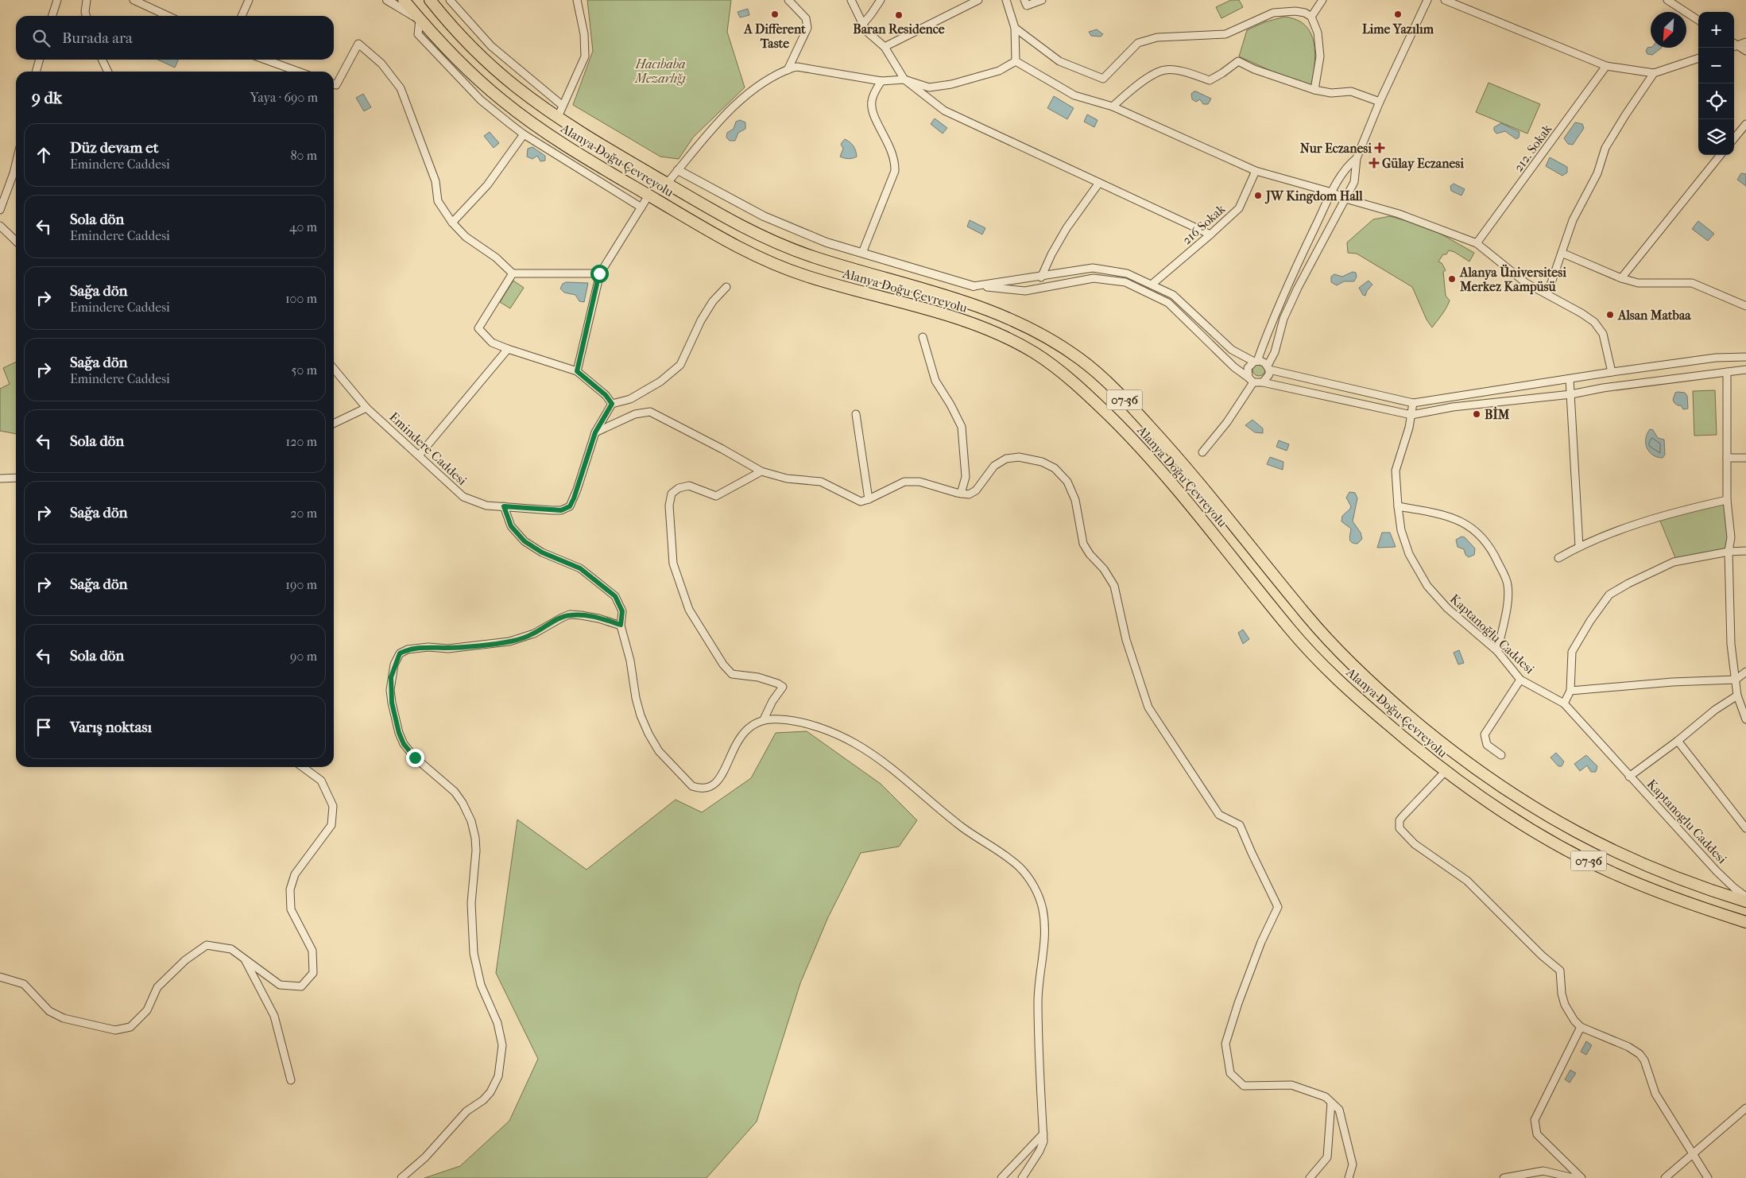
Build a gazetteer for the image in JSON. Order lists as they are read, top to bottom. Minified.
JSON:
{"streets":{"highway":["Alanya Doğu Çevreyolu","07-36"],"street":["212. Sokak","216 Sokak","Emindere Caddesi","Kaptanoğlu Caddesi","Kaptanoglu Caddesi"]},"crossings":[["Kaptanoğlu Caddesi","Kaptanoglu Caddesi"]],"parks":["Hacıbaba Mezarlığı"],"places":{"other":["A Different Taste","Lime Yazılım","Baran Residence","JW Kingdom Hall","Alanya Üniversitesi Merkez Kampüsü","Alsan Matbaa","BİM"],"health":["Nur Eczanesi","Gülay Eczanesi"]},"north":"bottom left","page":{"map_buttons":["+","−"],"search":"Burada ara","heading":["9 dk","Yaya · 690 m"],"list":[["Düz devam et","Emindere Caddesi","80 m"],["Sola dön","Emindere Caddesi","40 m"],["Sağa dön","Emindere Caddesi","100 m"],["Sağa dön","Emindere Caddesi","50 m"],["Sola dön","120 m"],["Sağa dön","20 m"],["Sağa dön","190 m"],["Sola dön","90 m"],"Varış noktası"]}}
